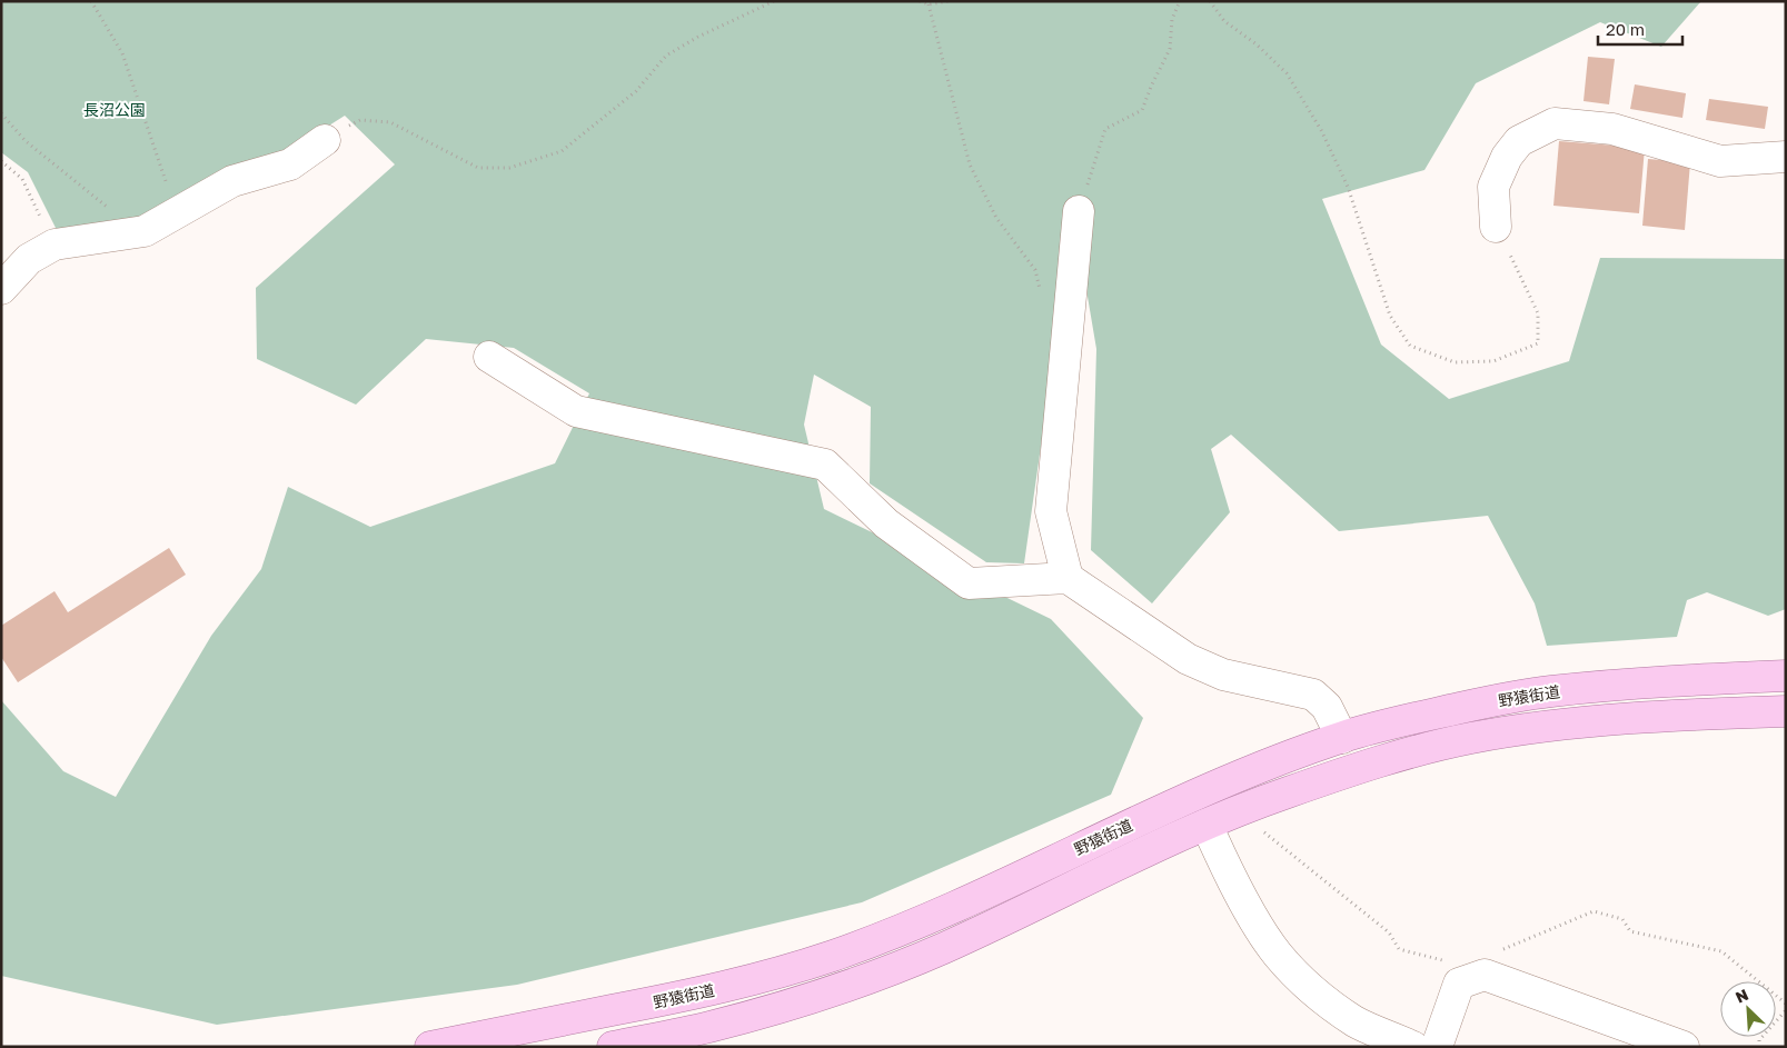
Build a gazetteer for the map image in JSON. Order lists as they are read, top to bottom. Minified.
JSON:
{"streets":{"main road":["野猿街道"]},"parks":["長沼公園"],"scale_bar":"20 m","north":"top left"}
